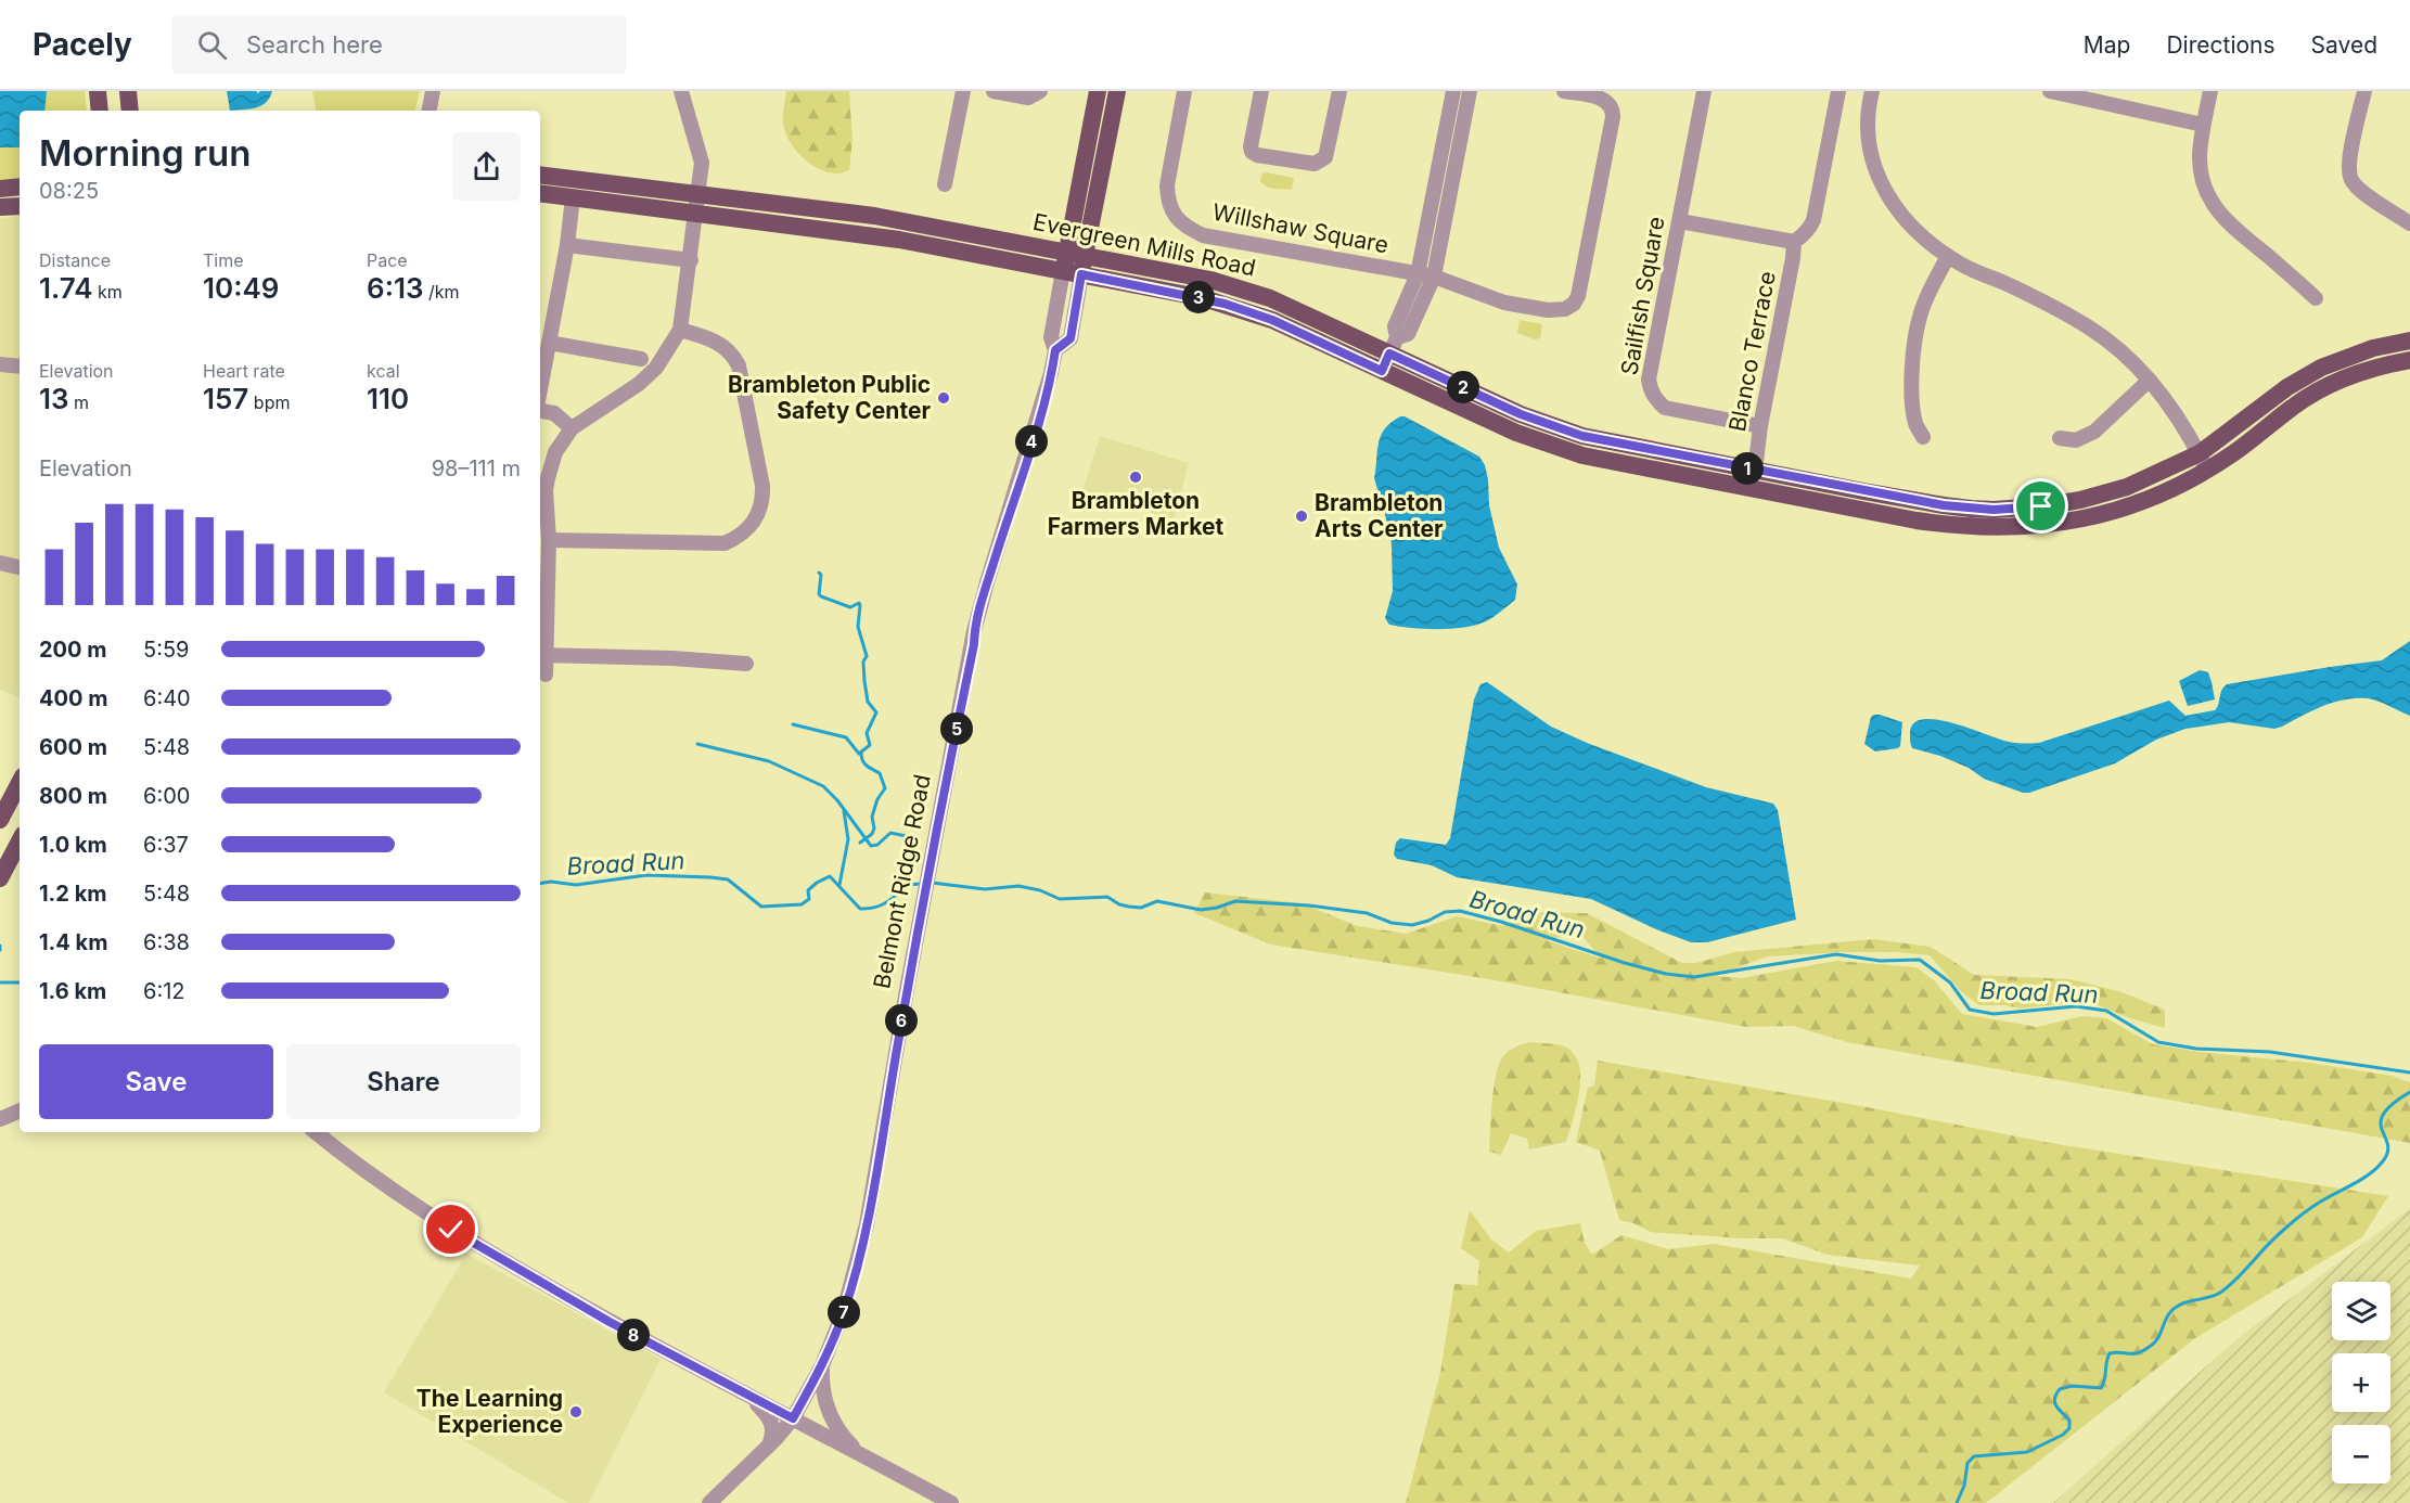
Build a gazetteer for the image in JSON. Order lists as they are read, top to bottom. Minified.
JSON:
{"streets":{"main road":["Evergreen Mills Road","Belmont Ridge Road"],"street":["Willshaw Square","Sailfish Square","Blanco Terrace"]},"crossings":[["Evergreen Mills Road","Blanco Terrace"],["Evergreen Mills Road","Belmont Ridge Road"],["Sailfish Square","Blanco Terrace"]],"water":["Broad Run"],"places":["Brambleton Public Safety Center","Brambleton Farmers Market","Brambleton Arts Center","The Learning Experience"],"page":{"header":"Pacely","search":"Search here","nav":["Map","Directions","Saved"],"heading":["Morning run","08:25"],"stats":[["Distance","1.74 km"],["Time","10:49"],["Pace","6:13 /km"],["Elevation","13 m"],["Heart rate","157 bpm"],["kcal","110"]],"pins":["3","2","4","1","5","6","7","8"],"chart":["Elevation","98–111 m"],"list":[{"name":"200 m","note":"5:59"},{"name":"400 m","note":"6:40"},{"name":"600 m","note":"5:48"},{"name":"800 m","note":"6:00"},{"name":"1.0 km","note":"6:37"},{"name":"1.2 km","note":"5:48"},{"name":"1.4 km","note":"6:38"},{"name":"1.6 km","note":"6:12"}],"buttons":["Save","Share"],"map_buttons":["+","−"]}}
